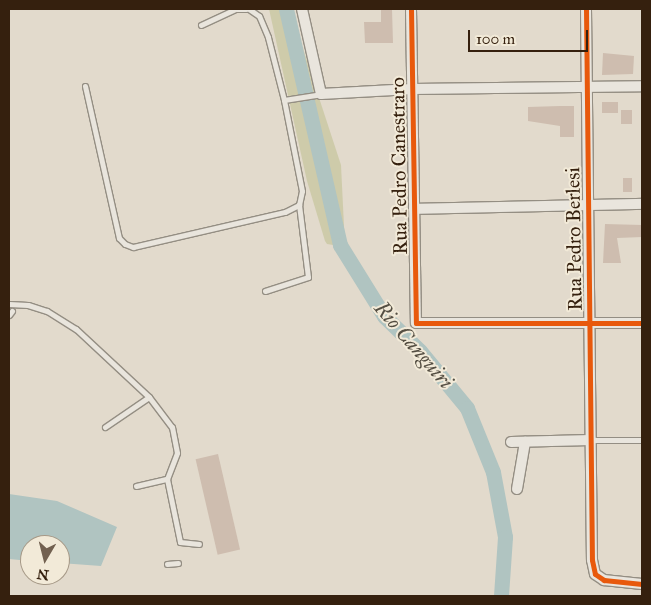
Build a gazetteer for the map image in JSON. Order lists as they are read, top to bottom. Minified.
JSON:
{"streets":{"street":["Rua Pedro Canestraro","Rua Pedro Berlesi"]},"crossings":[["Rua Pedro Canestraro","Rua Pedro Berlesi"]],"water":["Rio Canguiri"],"scale_bar":"100 m","north":"bottom"}
